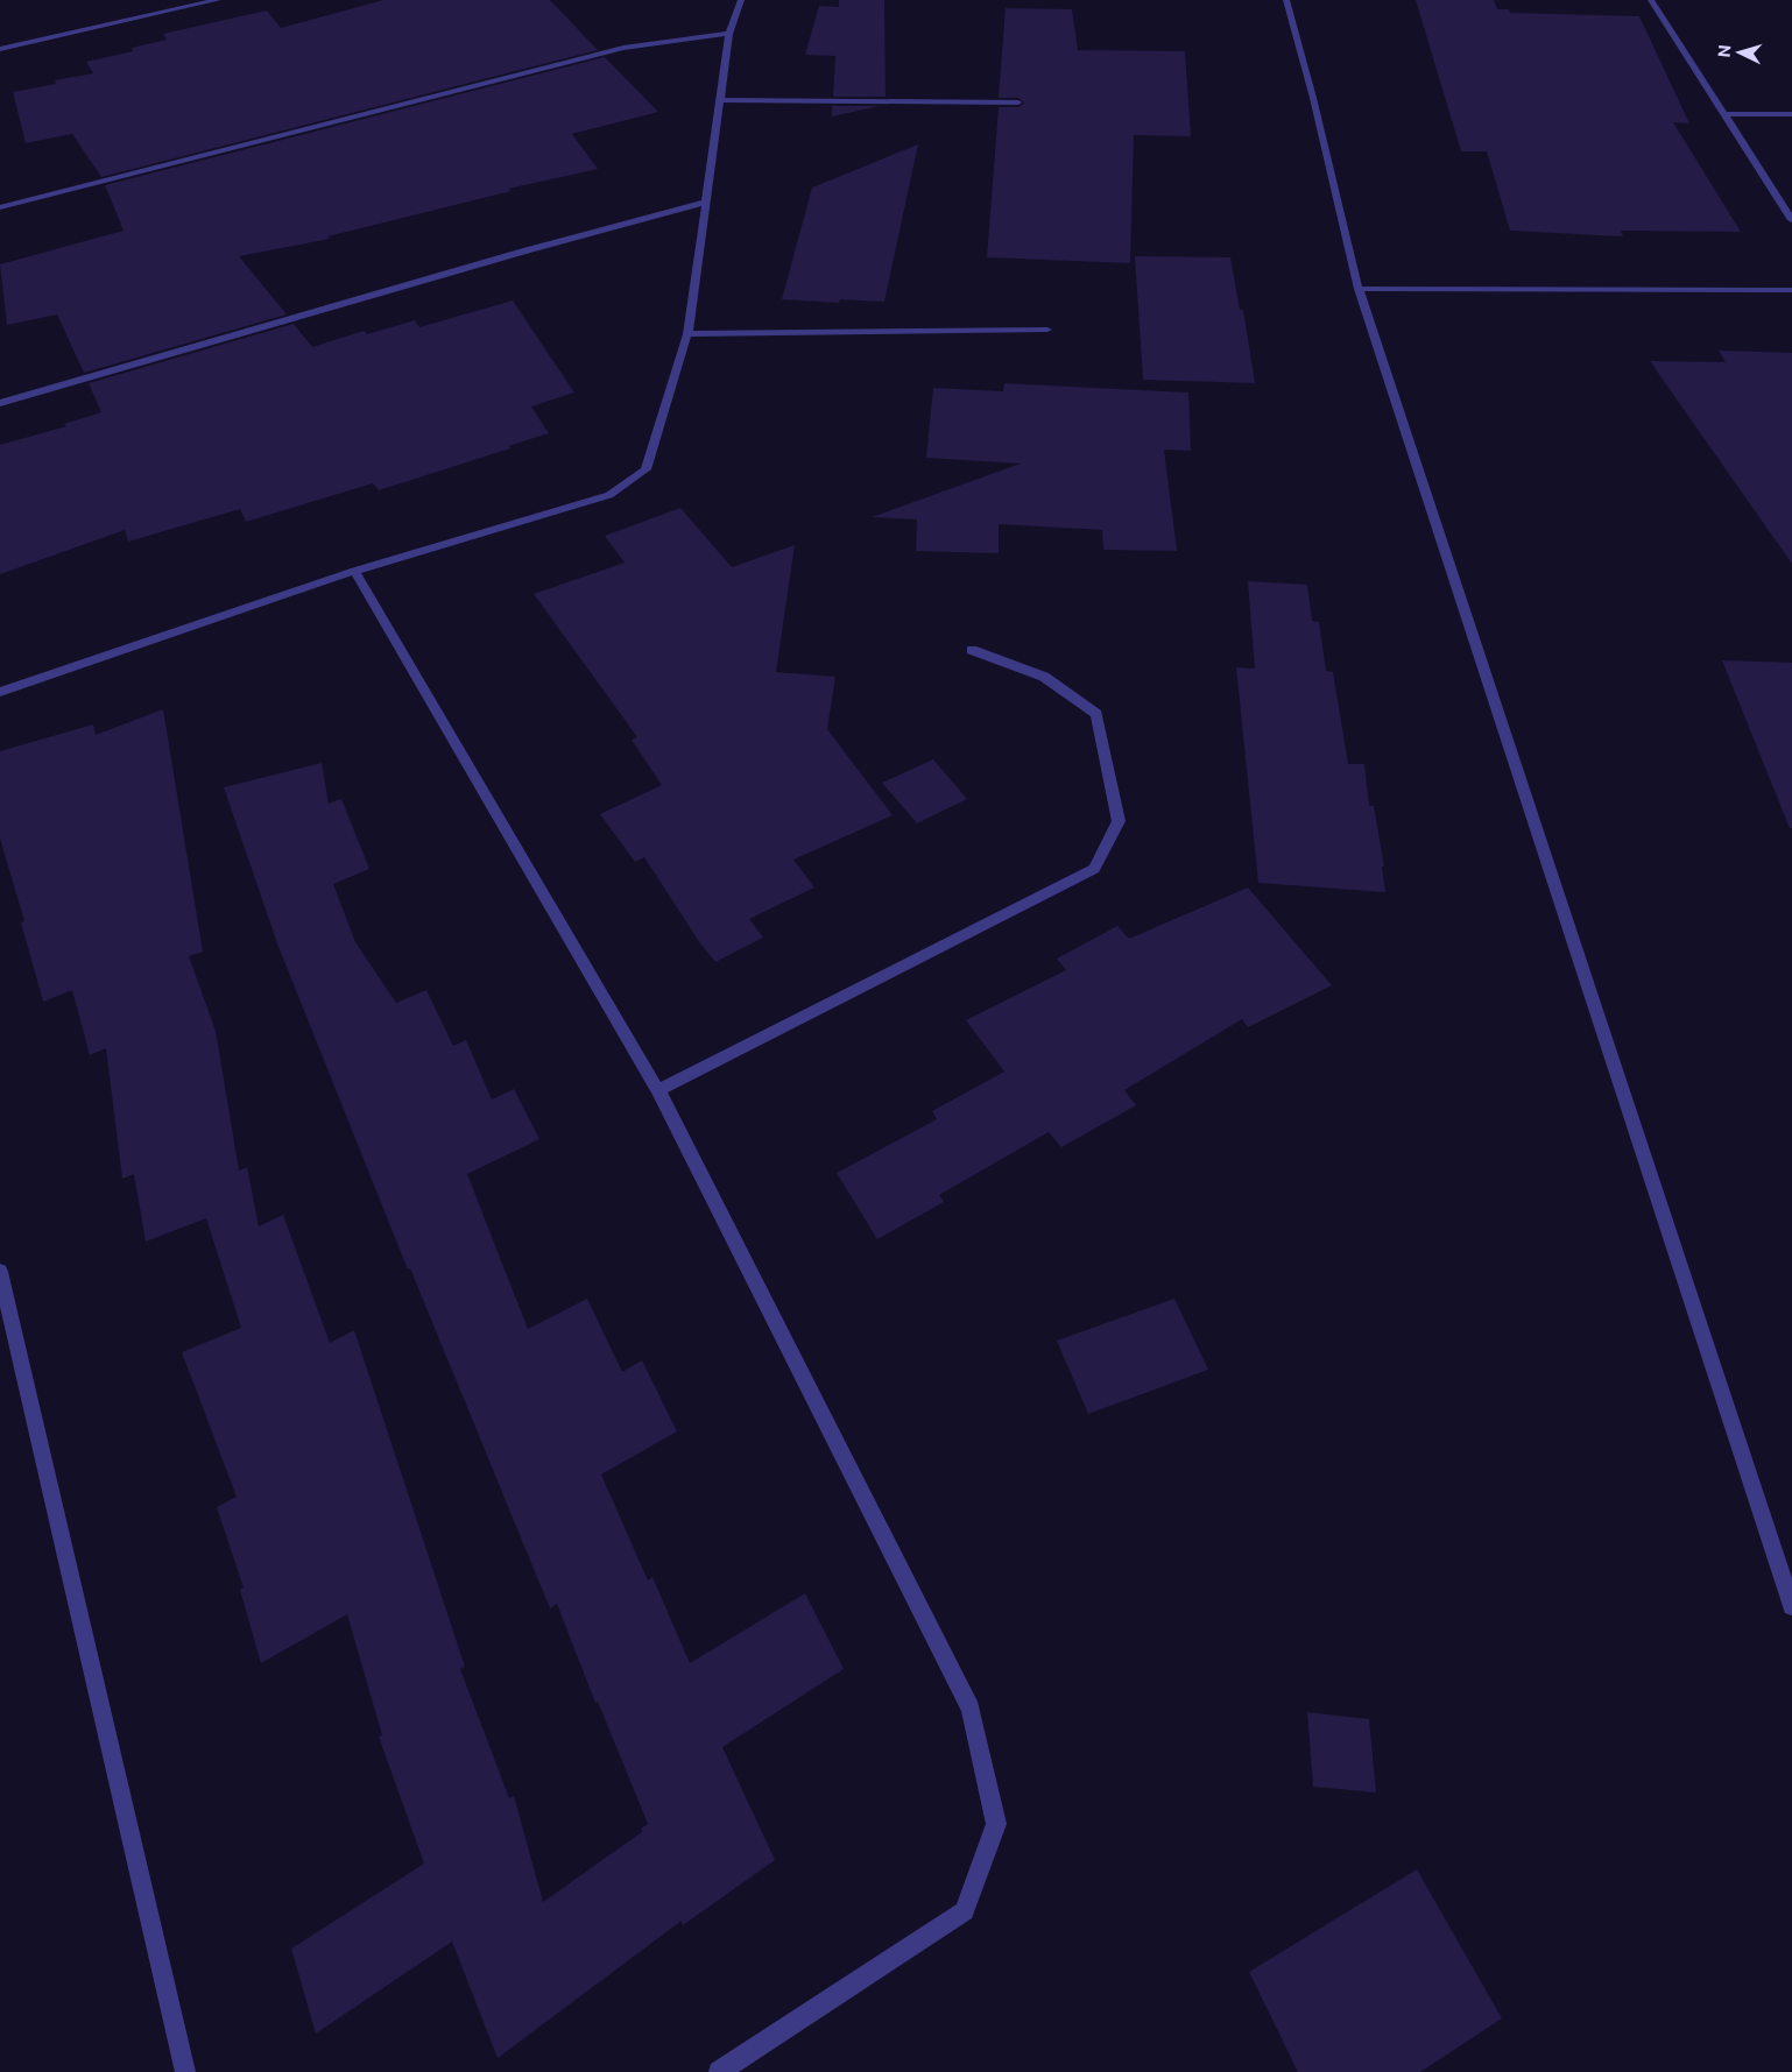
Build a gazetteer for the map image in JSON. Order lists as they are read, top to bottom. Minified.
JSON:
{"north":"left"}
